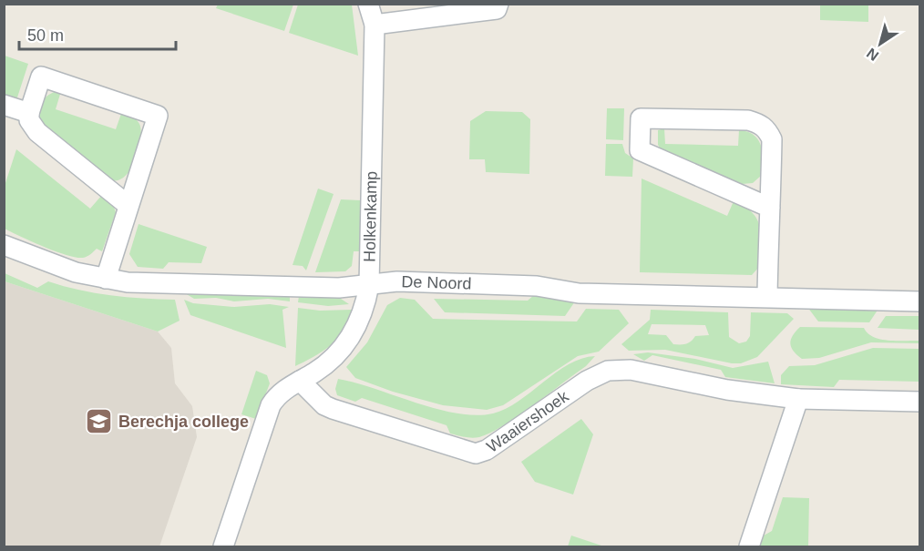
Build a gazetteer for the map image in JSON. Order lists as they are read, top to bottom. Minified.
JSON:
{"streets":{"street":["Holkenkamp","De Noord","Waaiershoek"]},"crossings":[["Holkenkamp","De Noord"],["Holkenkamp","Waaiershoek"]],"places":{"school or university":["Berechja college"]},"scale_bar":"50 m","north":"bottom left"}
